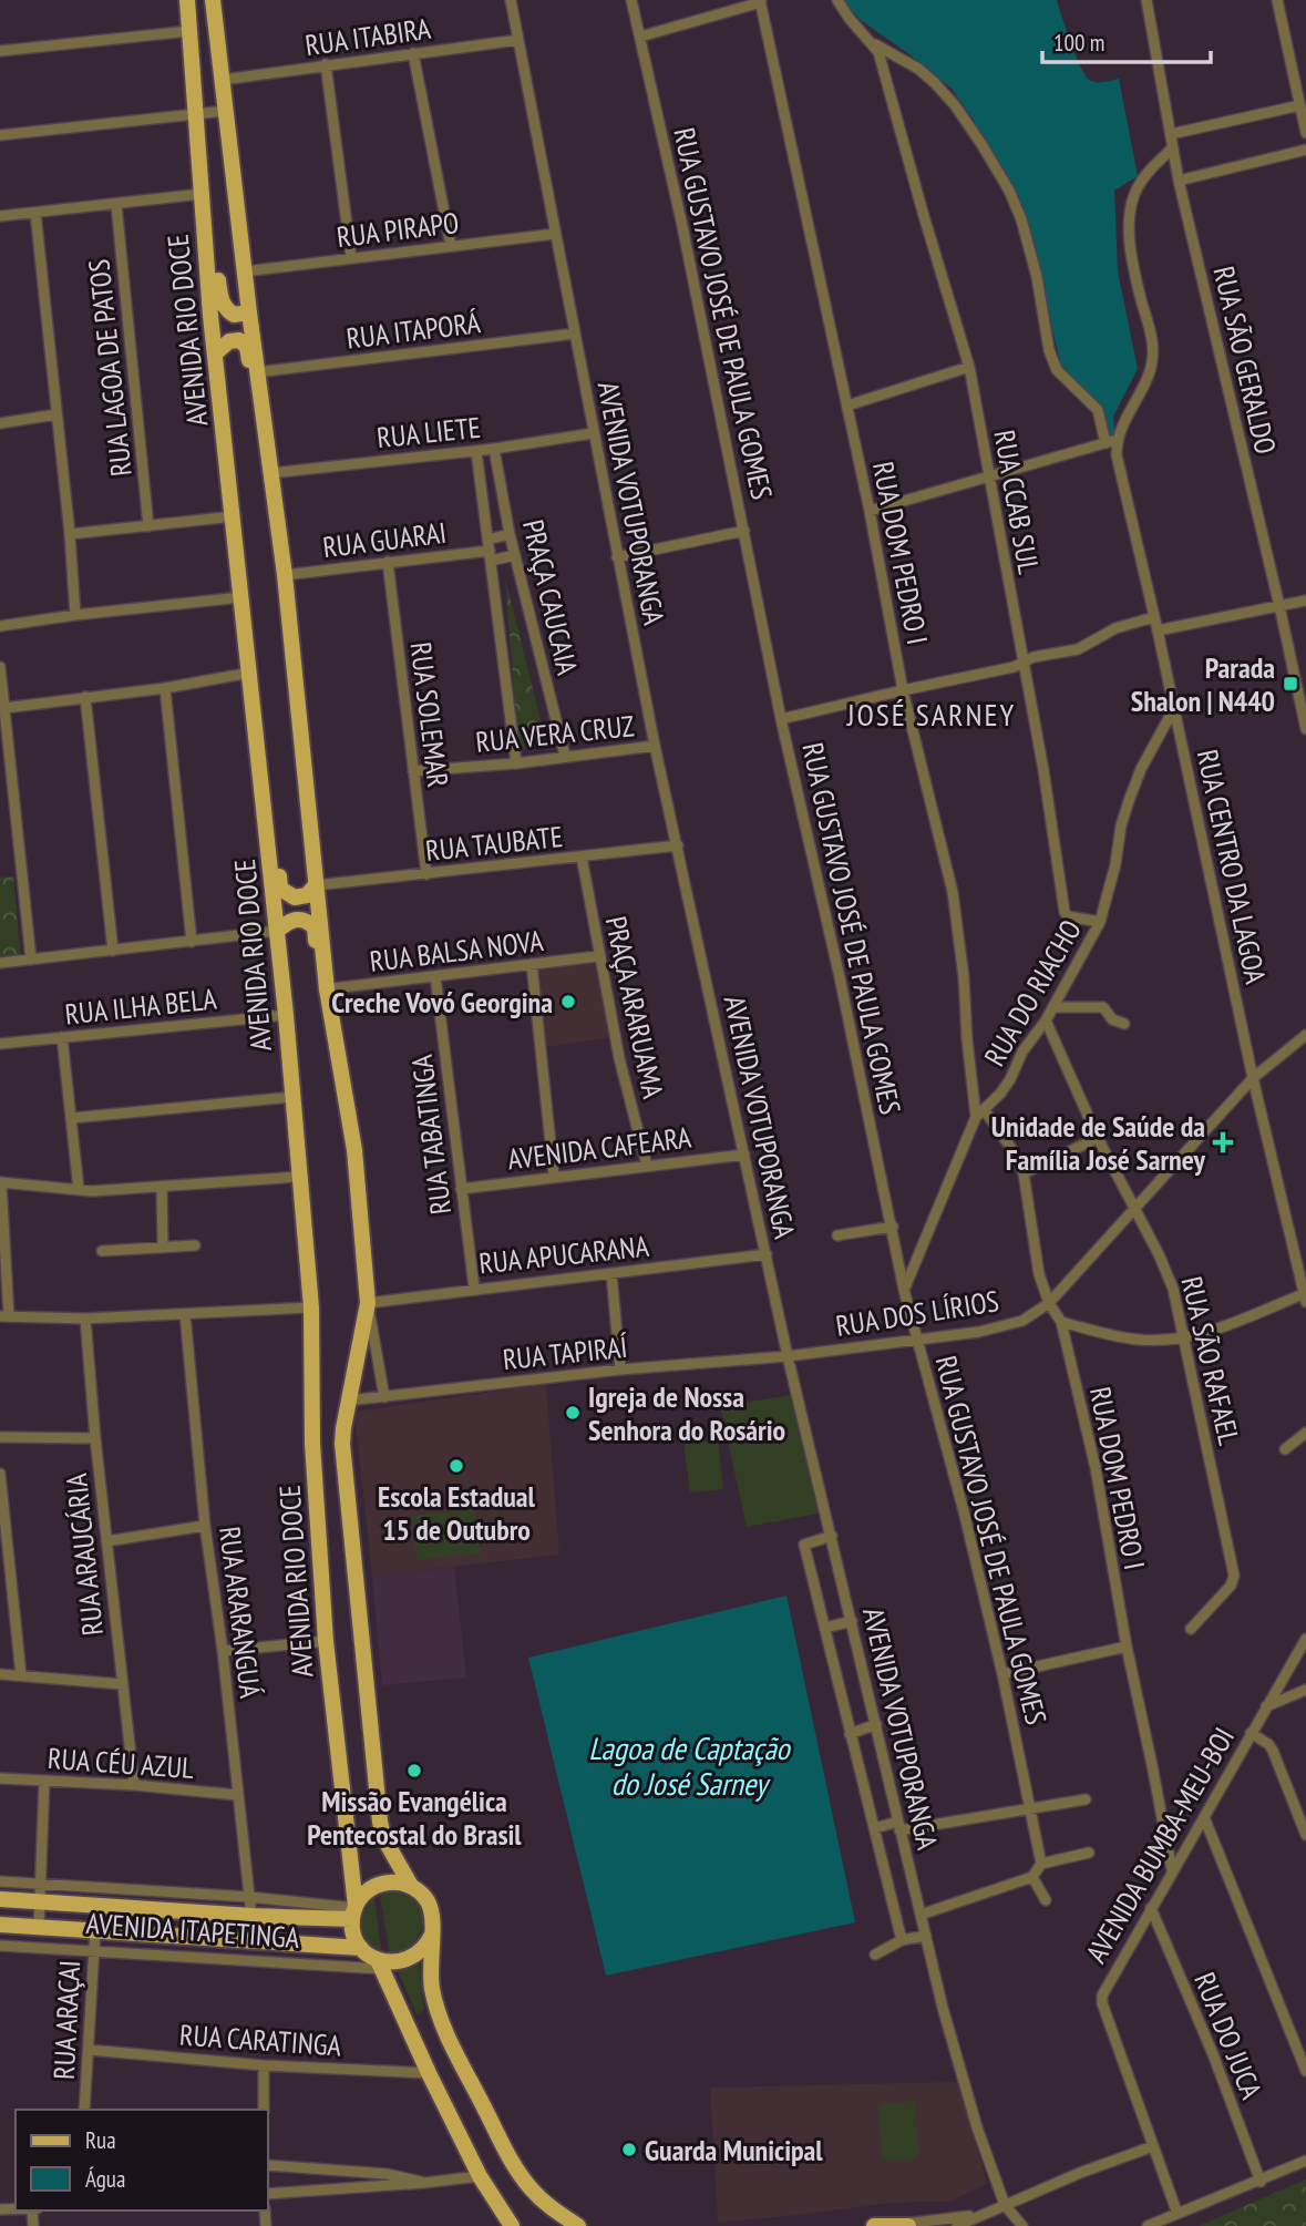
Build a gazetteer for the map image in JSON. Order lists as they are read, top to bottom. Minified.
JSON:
{"streets":{"main road":["AVENIDA RIO DOCE","AVENIDA ITAPETINGA"],"street":["RUA ITABIRA","RUA PIRAPO","RUA GUSTAVO JOSÉ DE PAULA GOMES","RUA ITAPORÁ","RUA SÃO GERALDO","RUA LAGOA DE PATOS","RUA LIETE","RUA CCAB SUL","AVENIDA VOTUPORANGA","RUA GUARAI","RUA DOM PEDRO I","PRAÇA CAUCAIA","RUA SOLEMAR","RUA VERA CRUZ","RUA TAUBATE","RUA CENTRO DA LAGOA","RUA BALSA NOVA","RUA DO RIACHO","RUA ILHA BELA","PRAÇA ARARUAMA","RUA TABATINGA","AVENIDA CAFEARA","RUA APUCARANA","RUA DOS LÍRIOS","RUA TAPIRAÍ","RUA SÃO RAFAEL","RUA ARAUCÁRIA","RUA ARARANGUÁ","RUA CÉU AZUL","AVENIDA BUMBA-MEU-BOI","RUA ARAÇAI","RUA DO JUCA","RUA CARATINGA"]},"crossings":[["RUA ITABIRA","AVENIDA RIO DOCE"],["RUA ITABIRA","AVENIDA VOTUPORANGA"],["RUA PIRAPO","AVENIDA RIO DOCE"],["RUA PIRAPO","AVENIDA VOTUPORANGA"],["RUA GUSTAVO JOSÉ DE PAULA GOMES","RUA DO RIACHO"],["RUA GUSTAVO JOSÉ DE PAULA GOMES","RUA DOS LÍRIOS"],["AVENIDA RIO DOCE","RUA ITAPORÁ"],["AVENIDA RIO DOCE","RUA LIETE"],["AVENIDA RIO DOCE","RUA GUARAI"],["AVENIDA RIO DOCE","RUA TAUBATE"],["AVENIDA RIO DOCE","RUA BALSA NOVA"],["AVENIDA RIO DOCE","RUA ILHA BELA"],["AVENIDA RIO DOCE","RUA APUCARANA"],["AVENIDA RIO DOCE","RUA TAPIRAÍ"],["AVENIDA RIO DOCE","AVENIDA ITAPETINGA"],["RUA ITAPORÁ","AVENIDA VOTUPORANGA"],["RUA LIETE","AVENIDA VOTUPORANGA"],["RUA LIETE","PRAÇA CAUCAIA"],["RUA CCAB SUL","RUA DO RIACHO"],["AVENIDA VOTUPORANGA","RUA VERA CRUZ"],["AVENIDA VOTUPORANGA","RUA TAUBATE"],["AVENIDA VOTUPORANGA","AVENIDA CAFEARA"],["AVENIDA VOTUPORANGA","RUA APUCARANA"],["AVENIDA VOTUPORANGA","RUA DOS LÍRIOS"],["AVENIDA VOTUPORANGA","RUA TAPIRAÍ"],["RUA GUARAI","PRAÇA CAUCAIA"],["RUA GUARAI","RUA SOLEMAR"],["RUA DOM PEDRO I","RUA DO RIACHO"],["RUA DOM PEDRO I","RUA DOS LÍRIOS"],["RUA DOM PEDRO I","AVENIDA BUMBA-MEU-BOI"],["PRAÇA CAUCAIA","RUA VERA CRUZ"],["RUA SOLEMAR","RUA VERA CRUZ"],["RUA SOLEMAR","RUA TAUBATE"],["RUA TAUBATE","PRAÇA ARARUAMA"],["RUA CENTRO DA LAGOA","RUA DO RIACHO"],["RUA CENTRO DA LAGOA","RUA DOS LÍRIOS"],["RUA BALSA NOVA","PRAÇA ARARUAMA"],["RUA BALSA NOVA","RUA TABATINGA"],["RUA DO RIACHO","RUA SÃO RAFAEL"],["PRAÇA ARARUAMA","AVENIDA CAFEARA"],["RUA TABATINGA","AVENIDA CAFEARA"],["RUA TABATINGA","RUA APUCARANA"],["RUA DOS LÍRIOS","RUA TAPIRAÍ"],["RUA DOS LÍRIOS","RUA SÃO RAFAEL"],["RUA ARAUCÁRIA","RUA CÉU AZUL"],["RUA ARARANGUÁ","RUA CÉU AZUL"],["RUA ARARANGUÁ","AVENIDA ITAPETINGA"],["AVENIDA BUMBA-MEU-BOI","RUA DO JUCA"],["AVENIDA ITAPETINGA","RUA ARAÇAI"],["RUA ARAÇAI","RUA CARATINGA"]],"districts":["JOSÉ SARNEY"],"water":["Lagoa de Captação do José Sarney"],"places":{"transit":["Parada Shalon | N440"],"other":["Creche Vovó Georgina","Igreja de Nossa Senhora do Rosário","Escola Estadual 15 de Outubro","Missão Evangélica Pentecostal do Brasil","Guarda Municipal"],"health":["Unidade de Saúde da Família José Sarney"]},"legend":["Rua","Água"],"scale_bar":"100 m"}
